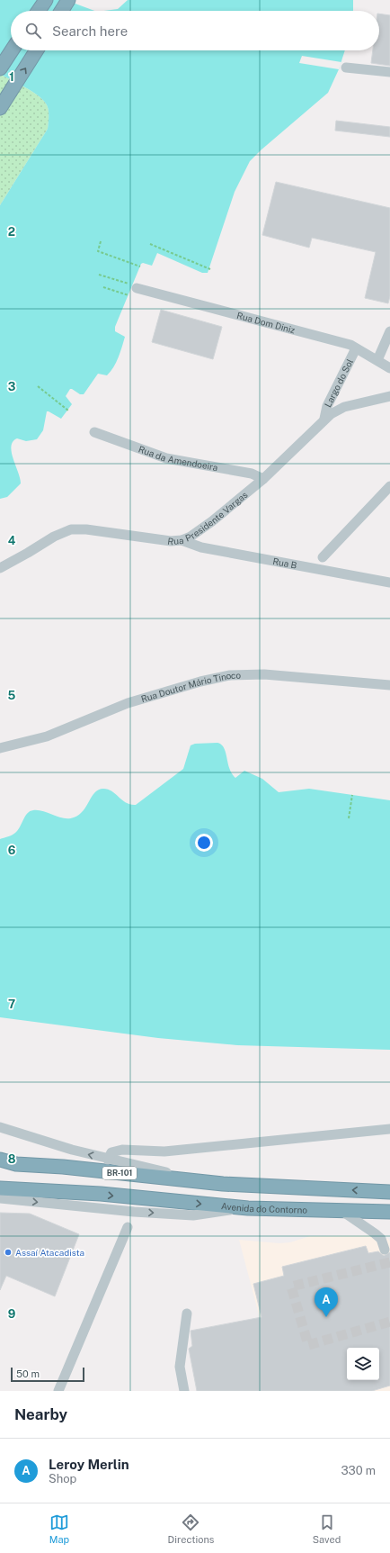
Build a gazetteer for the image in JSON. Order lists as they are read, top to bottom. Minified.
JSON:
{"streets":{"highway":["BR-101","Avenida do Contorno"],"street":["Rua Dom Diniz","Largo do Sol","Rua da Amendoeira","Rua Presidente Vargas","Rua B","Rua Doutor Mário Tinoco"]},"crossings":[["Rua Dom Diniz","Largo do Sol"],["Largo do Sol","Rua Presidente Vargas"],["Rua da Amendoeira","Rua Presidente Vargas"],["Rua Presidente Vargas","Rua B"]],"places":["Assaí Atacadista"],"scale_bar":"50 m","page":{"search":"Search here","pins":"A","scale":"50 m","heading":"Nearby","list":[{"mark":"A","name":"Leroy Merlin","note":"Shop","value":"330 m"}],"nav":["Map","Directions","Saved"]},"grid":{"rows":["1","2","3","4","5","6","7","8","9"]}}
